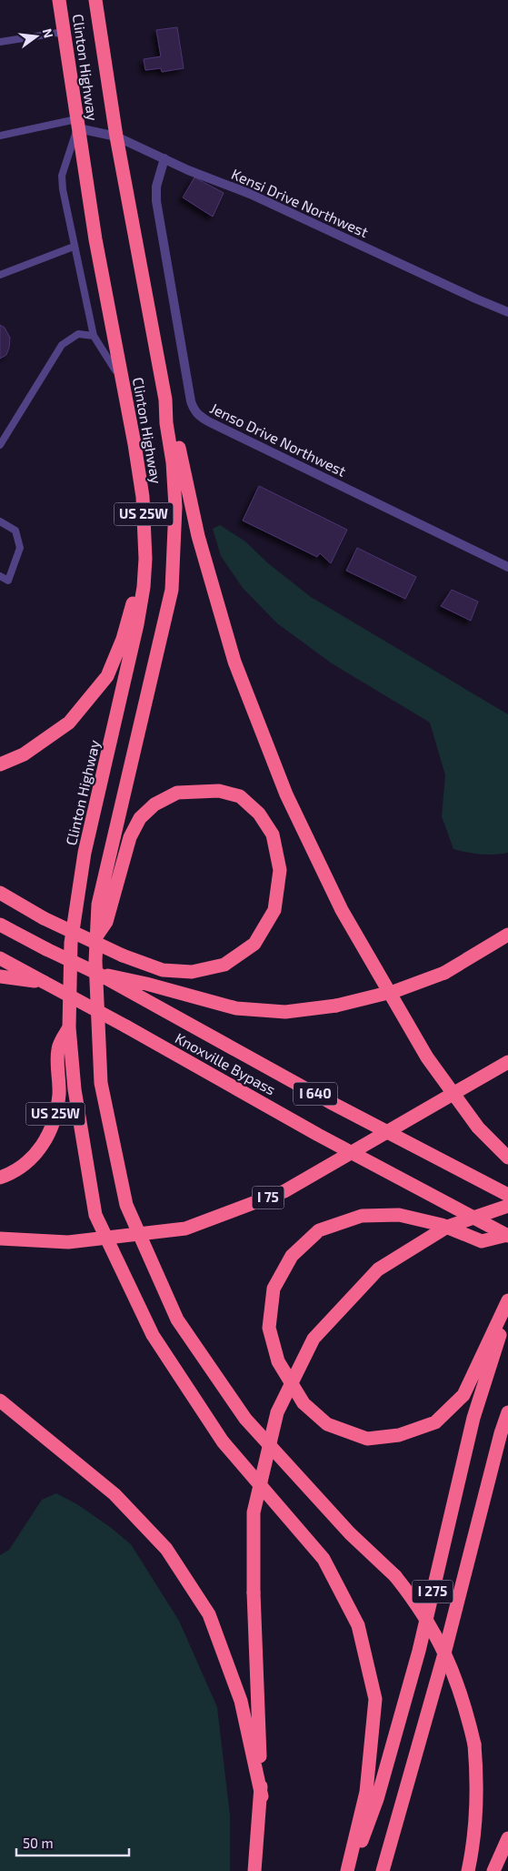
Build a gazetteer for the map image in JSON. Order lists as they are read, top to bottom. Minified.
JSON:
{"streets":{"highway":["Clinton Highway","US 25W","Knoxville Bypass","I 640","I 75","I 275"],"street":["Kensi Drive Northwest","Jenso Drive Northwest"]},"crossings":[["Clinton Highway","Kensi Drive Northwest"],["Clinton Highway","US 25W"],["Clinton Highway","I 275"],["Kensi Drive Northwest","Jenso Drive Northwest"]],"scale_bar":"50 m","north":"right"}
